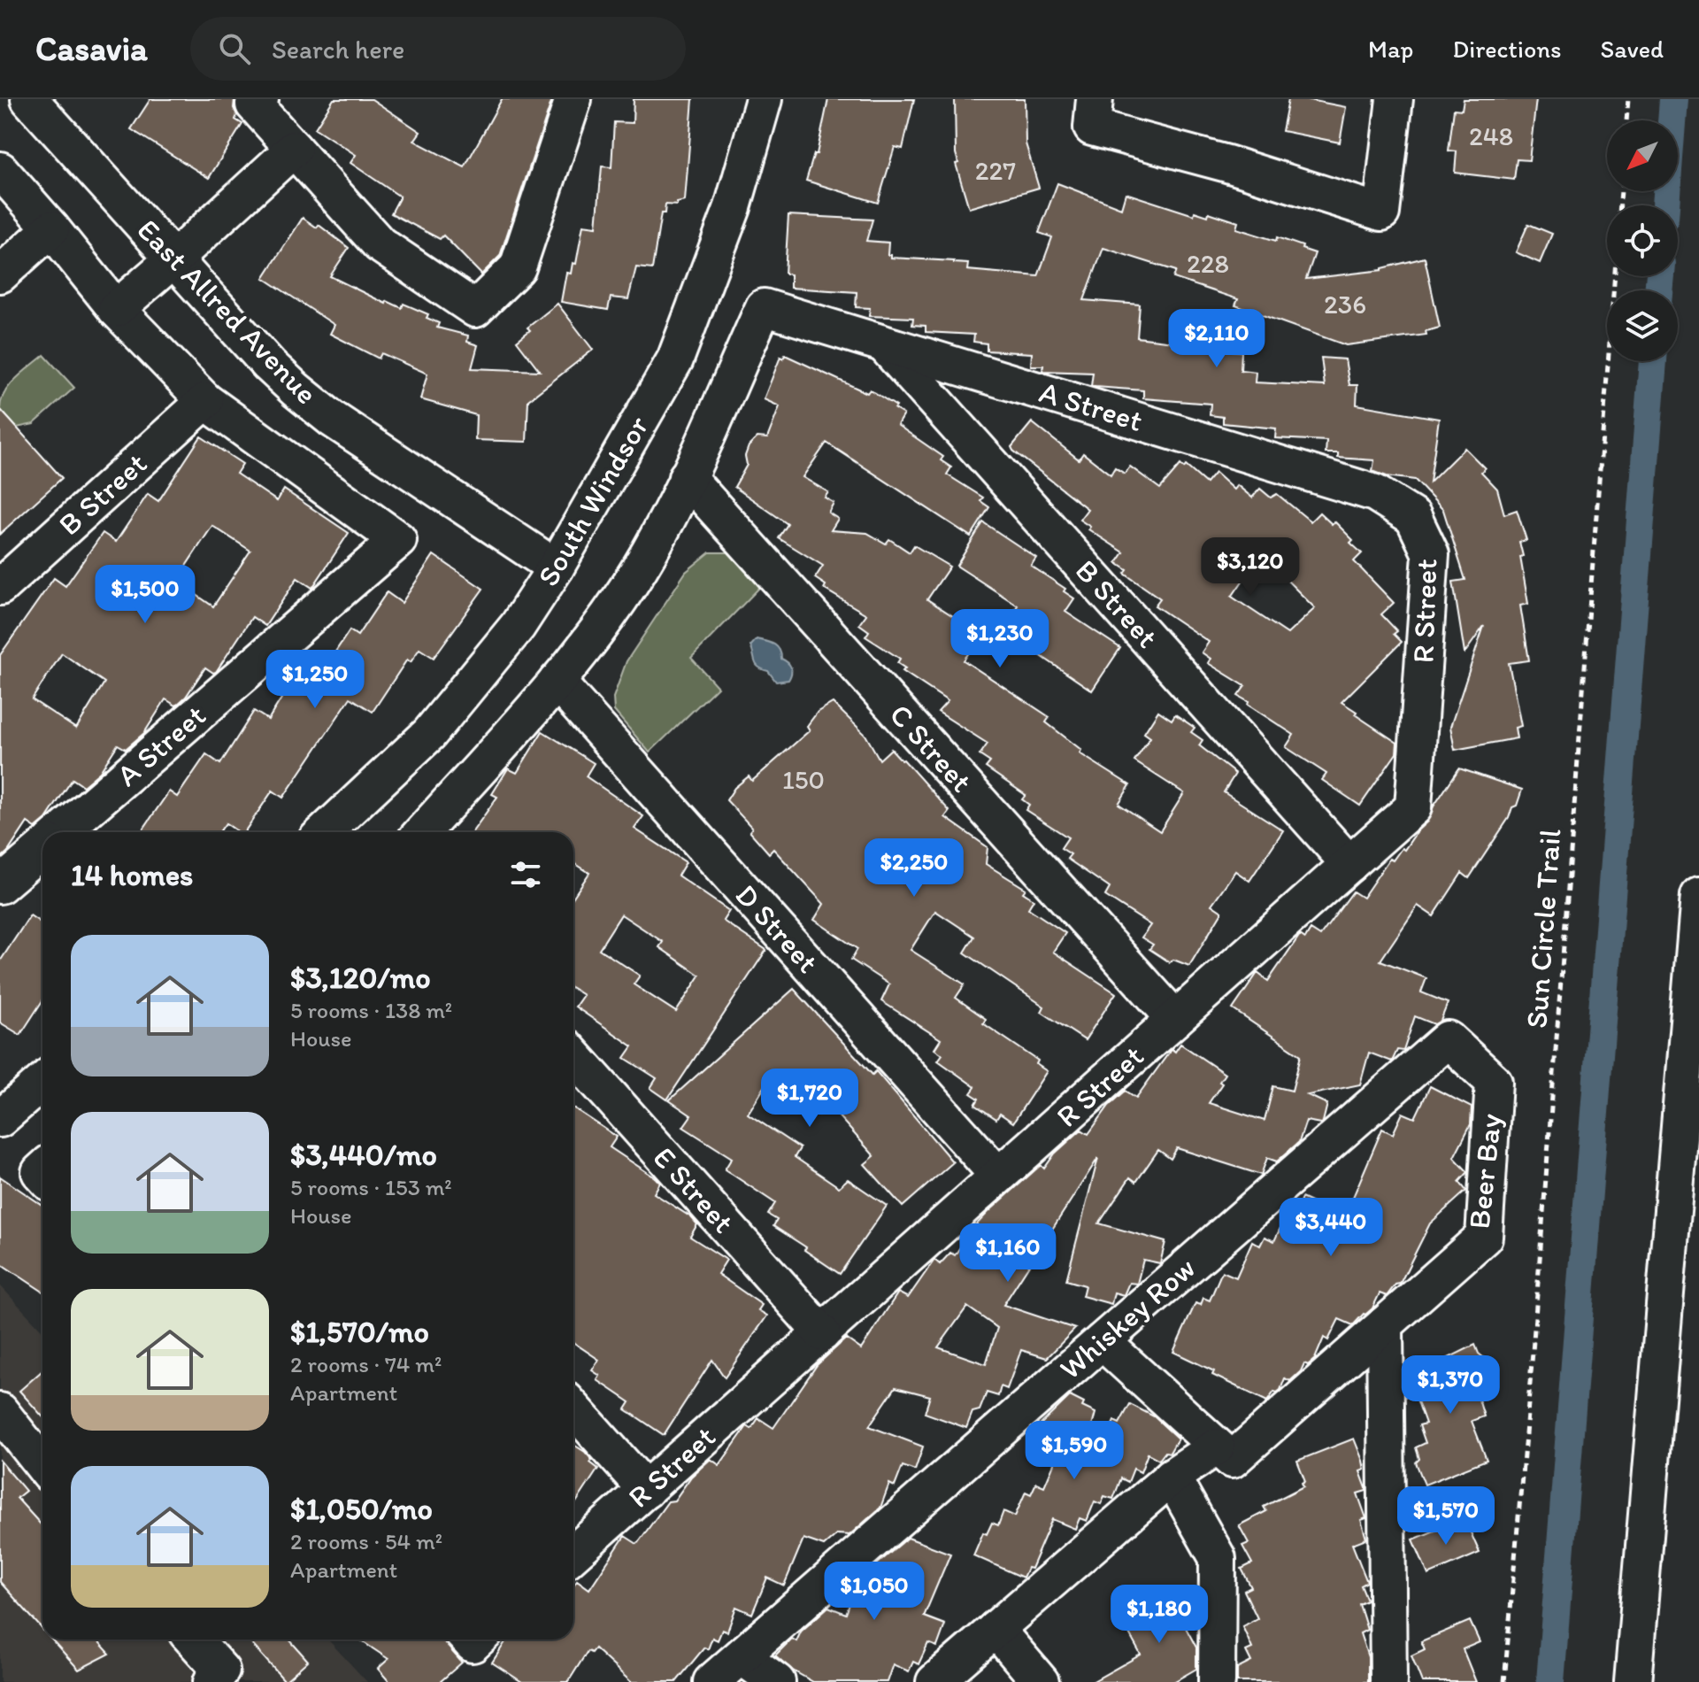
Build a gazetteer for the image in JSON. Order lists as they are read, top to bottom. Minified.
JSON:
{"streets":{"street":["East Allred Avenue","A Street","B Street","South Windsor","R Street","C Street","D Street","Beer Bay","E Street","Whiskey Row"],"path":["Sun Circle Trail"]},"crossings":[["East Allred Avenue","South Windsor"],["A Street","B Street"],["A Street","R Street"],["A Street","C Street"],["B Street","R Street"],["R Street","C Street"],["R Street","D Street"],["R Street","E Street"],["Beer Bay","Whiskey Row"]],"house_numbers":["248","227","228","236","150"],"north":"bottom left","page":{"header":"Casavia","search":"Search here","nav":["Map","Directions","Saved"],"price":["$2,110","$3,120","$1,500","$1,230","$1,250","$2,250","$1,720","$3,440","$1,160","$1,370","$1,590","$1,570","$1,050","$1,180"],"heading":"14 homes","list":[{"name":"$3,120/mo","note":"5 rooms · 138 m² · House"},{"name":"$3,440/mo","note":"5 rooms · 153 m² · House"},{"name":"$1,570/mo","note":"2 rooms · 74 m² · Apartment"},{"name":"$1,050/mo","note":"2 rooms · 54 m² · Apartment"}]}}
